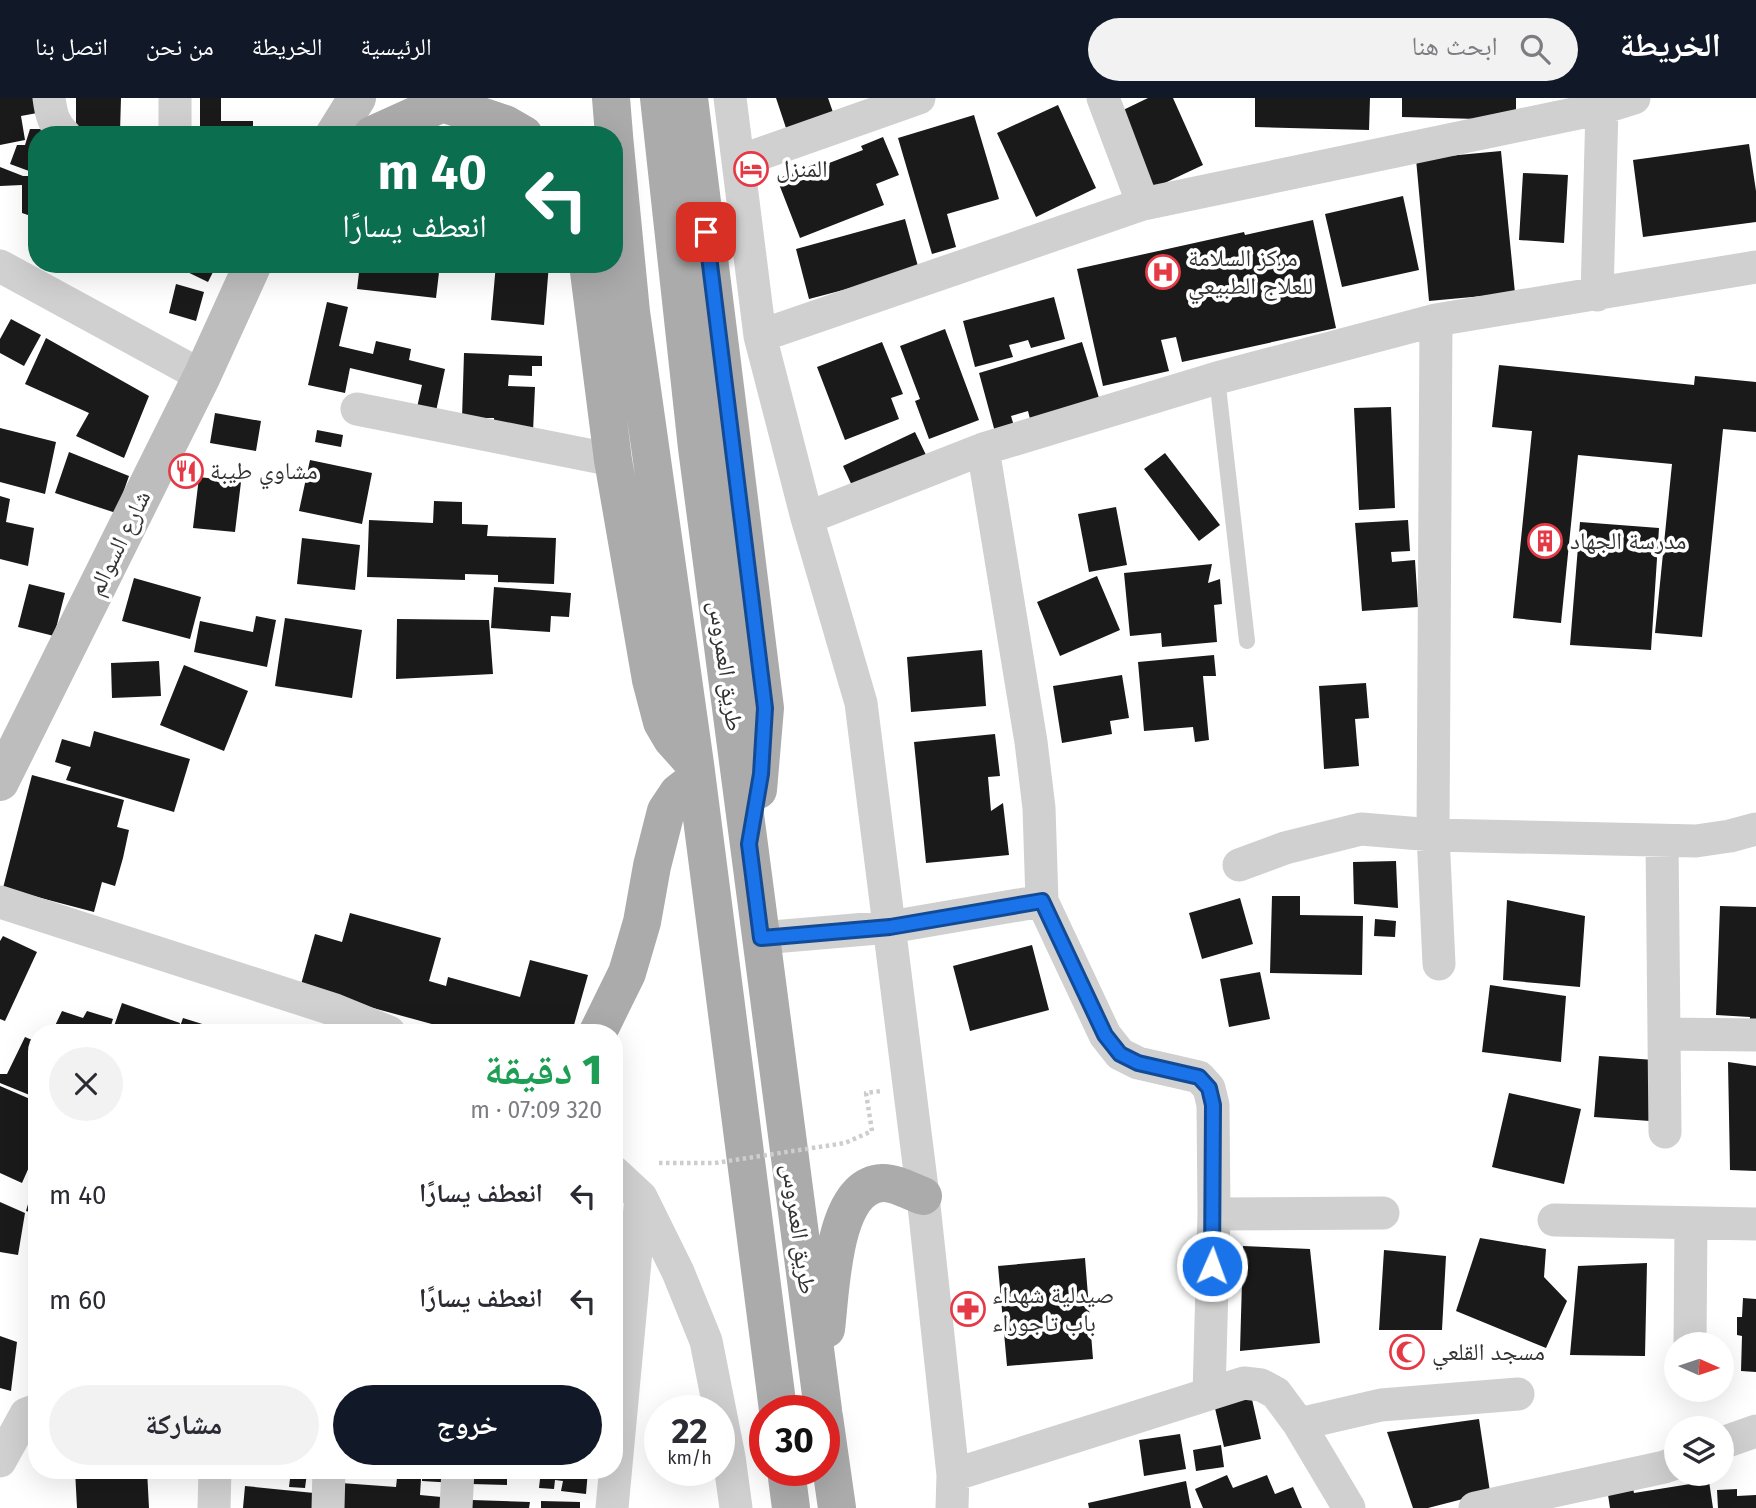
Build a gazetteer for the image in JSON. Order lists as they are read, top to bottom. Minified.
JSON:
{"streets":{"main road":["شارع السوالم","طريق العمروس"]},"places":{"hotel":["المنزل"],"hospital":["مركز السلامة للعلاج الطبيعي"],"restaurant":["مشاوي طيبة"],"building":["مدرسة الجهاد"],"pharmacy":["صيدلية شهداء باب تاجوراء"],"mosque":["مسجد القلعي"]},"north":"right","page":{"header":"الخريطة","search":"ابحث هنا","nav":["الرئيسية","الخريطة","من نحن","اتصل بنا"],"turn":["40 m","انعطف يسارًا"],"heading":["1 دقيقة","320 m · 07:09"],"list":[{"name":"انعطف يسارًا","value":"40 m"},{"name":"انعطف يسارًا","value":"60 m"}],"buttons":["خروج","مشاركة"],"speed":"22 km/h","limit":"30"}}
